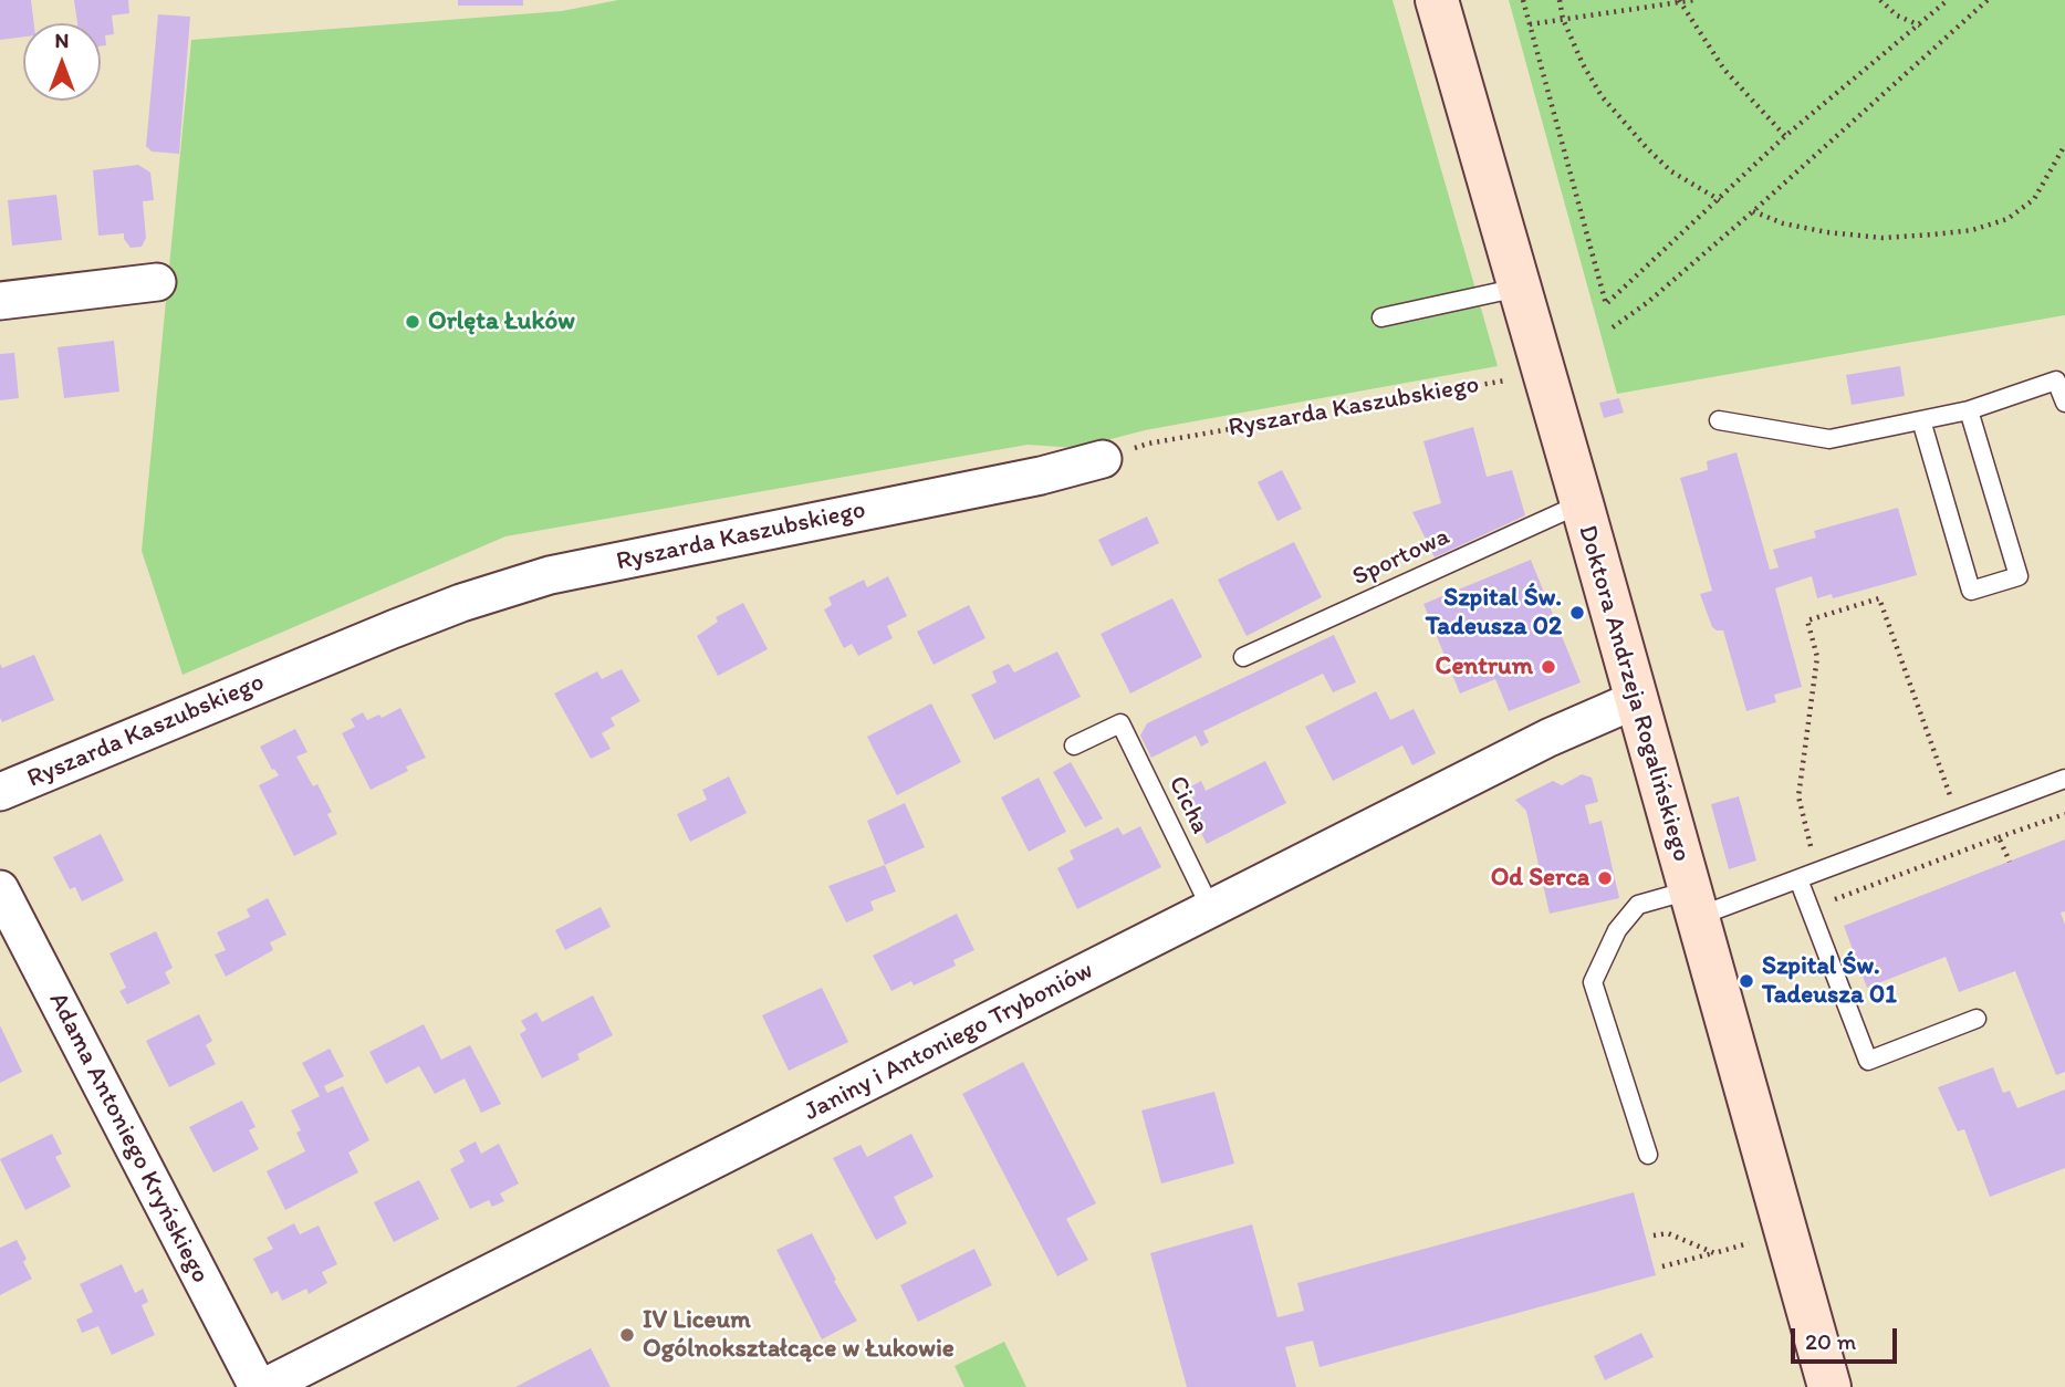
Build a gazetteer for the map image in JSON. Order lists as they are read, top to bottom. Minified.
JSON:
{"streets":{"street":["Ryszarda Kaszubskiego","Doktora Andrzeja Rogalińskiego","Janiny i Antoniego Tryboniów","Adama Antoniego Kryńskiego"],"lane":["Sportowa","Cicha"]},"crossings":[["Sportowa","Doktora Andrzeja Rogalińskiego"],["Doktora Andrzeja Rogalińskiego","Janiny i Antoniego Tryboniów"],["Cicha","Janiny i Antoniego Tryboniów"]],"places":["Orlęta Łuków","Szpital Św. Tadeusza 02","Centrum","Od Serca","Szpital Św. Tadeusza 01","IV Liceum Ogólnokształcące w Łukowie"],"scale_bar":"20 m","north":"top"}
